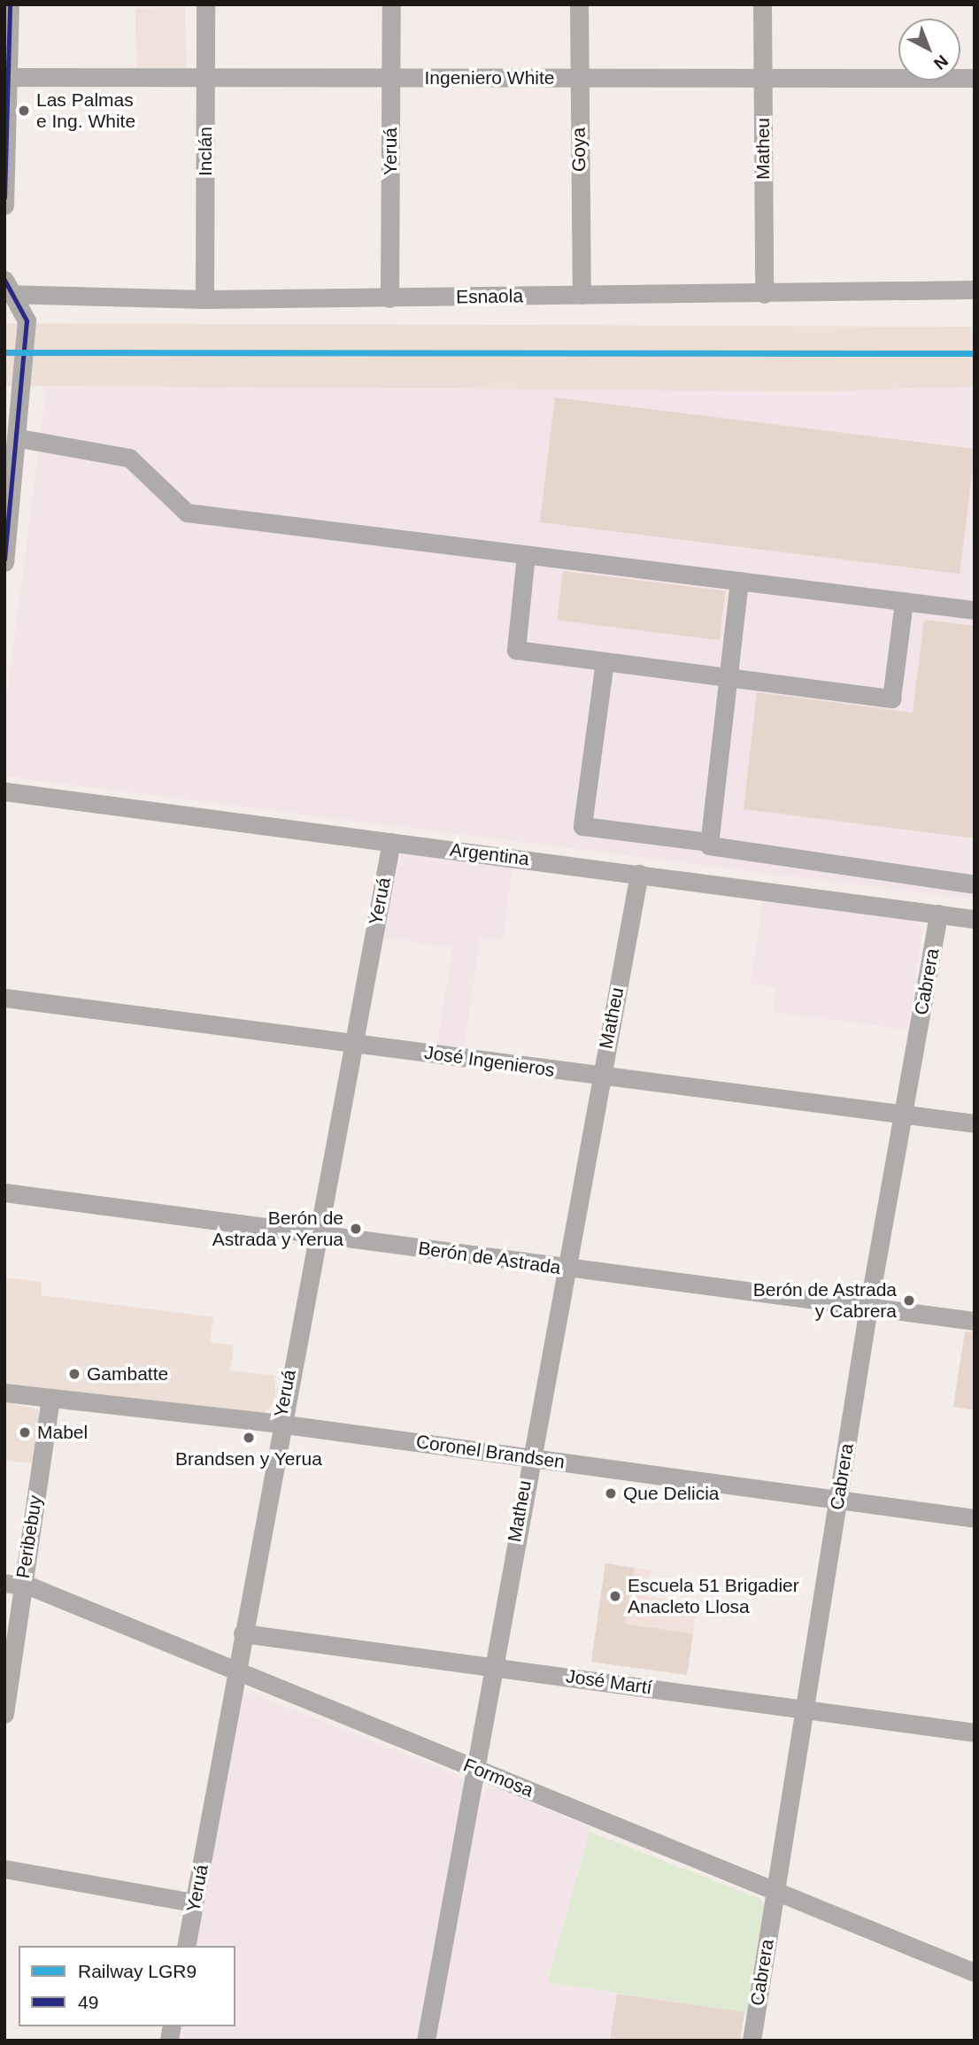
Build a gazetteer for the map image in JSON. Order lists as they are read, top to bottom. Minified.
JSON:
{"streets":{"street":["Ingeniero White","Matheu","Goya","Inclán","Yeruá","Esnaola","Argentina","Cabrera","José Ingenieros","Berón de Astrada","Coronel Brandsen","Peribebuy","José Martí","Formosa"]},"crossings":[["Ingeniero White","Matheu"],["Ingeniero White","Goya"],["Ingeniero White","Inclán"],["Ingeniero White","Yeruá"],["Matheu","Esnaola"],["Matheu","Argentina"],["Matheu","José Ingenieros"],["Matheu","Berón de Astrada"],["Matheu","Coronel Brandsen"],["Matheu","José Martí"],["Matheu","Formosa"],["Goya","Esnaola"],["Inclán","Esnaola"],["Yeruá","Esnaola"],["Yeruá","Argentina"],["Yeruá","José Ingenieros"],["Yeruá","Berón de Astrada"],["Yeruá","Coronel Brandsen"],["Yeruá","José Martí"],["Yeruá","Formosa"],["Argentina","Cabrera"],["Cabrera","José Ingenieros"],["Cabrera","Berón de Astrada"],["Cabrera","Coronel Brandsen"],["Cabrera","José Martí"],["Cabrera","Formosa"],["Coronel Brandsen","Peribebuy"],["Peribebuy","Formosa"]],"places":["Las Palmas e Ing. White","Berón de Astrada y Yerua","Berón de Astrada y Cabrera","Gambatte","Mabel","Brandsen y Yerua","Que Delicia","Escuela 51 Brigadier Anacleto Llosa"],"lines":["transit line 49","rail line LGR9"],"legend":["Railway LGR9","49"],"north":"bottom right"}
